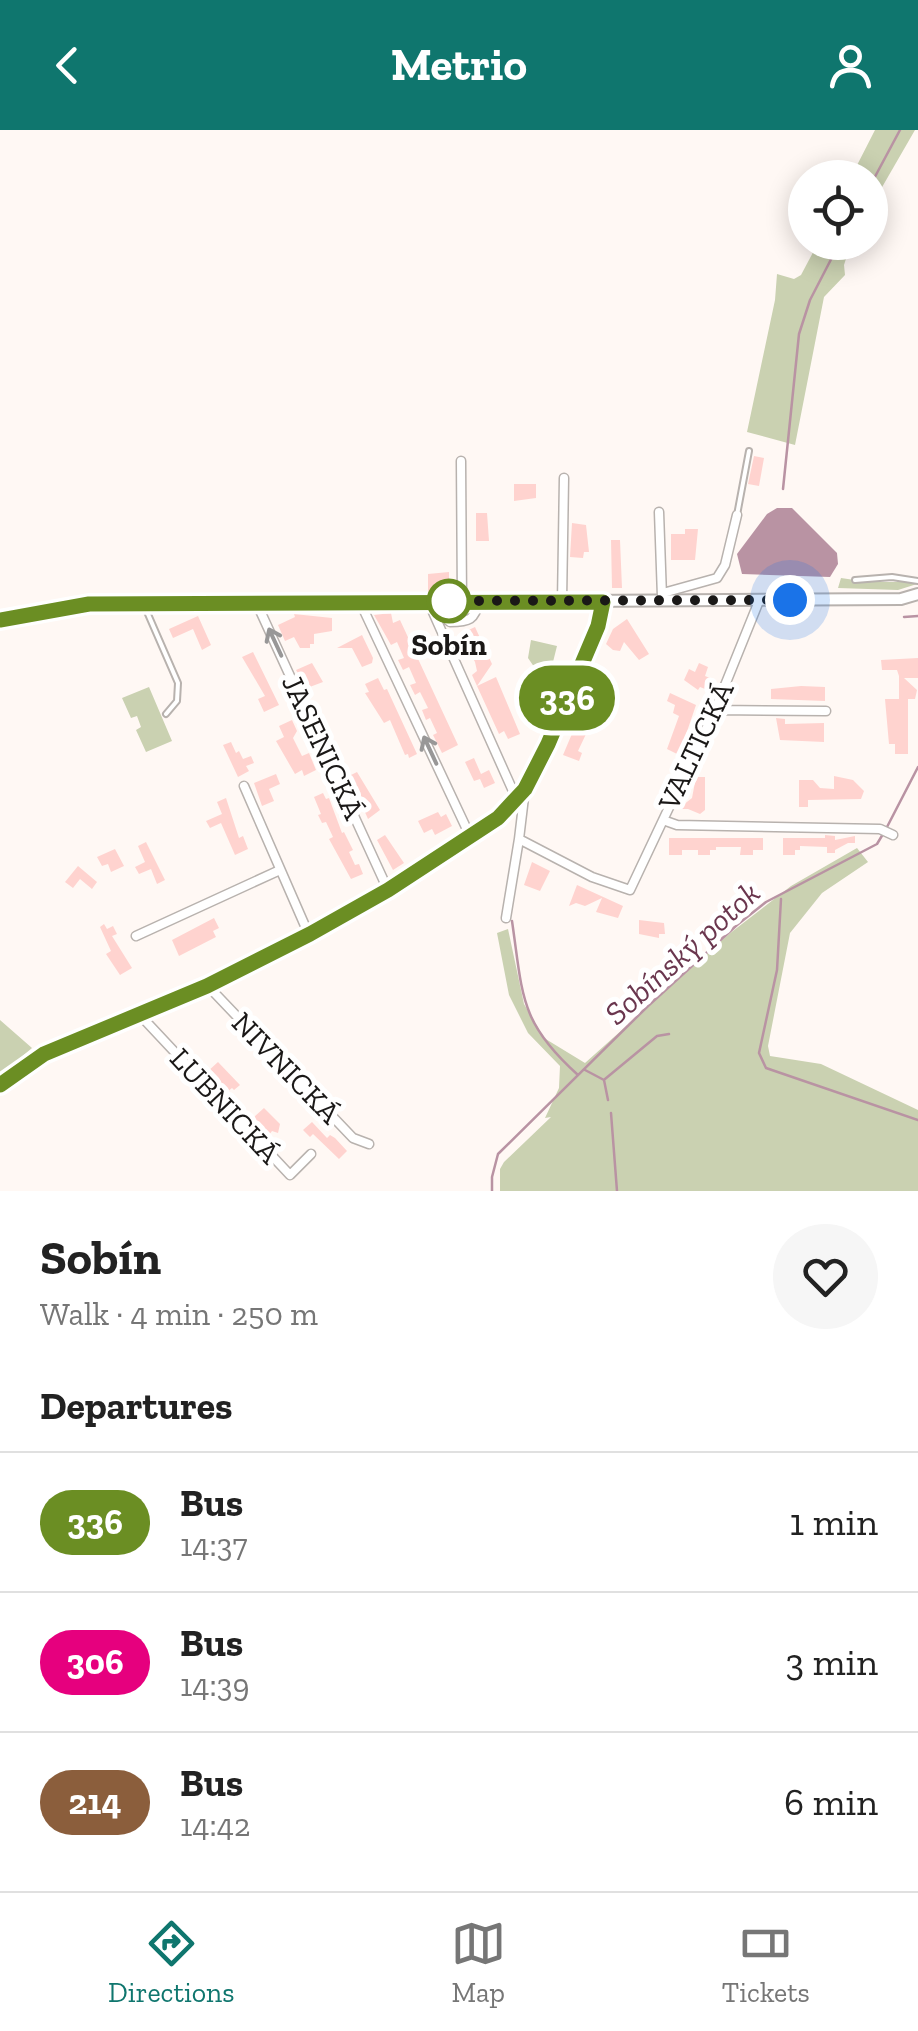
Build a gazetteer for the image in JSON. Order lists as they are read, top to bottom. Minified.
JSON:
{"streets":{"street":["VALTICKÁ","JASENICKÁ","NIVNICKÁ","LUBNICKÁ"]},"one_way":["JASENICKÁ"],"water":["Sobínský potok"],"places":["Sobín"],"lines":["bus line 336"],"page":{"header":"Metrio","on_map":"336","heading":[["Sobín","Walk · 4 min · 250 m"],"Departures"],"list":[{"mark":"336","name":"Bus","note":"14:37","value":"1 min"},{"mark":"306","name":"Bus","note":"14:39","value":"3 min"},{"mark":"214","name":"Bus","note":"14:42","value":"6 min"}],"tabs":["Directions","Map","Tickets"]}}
